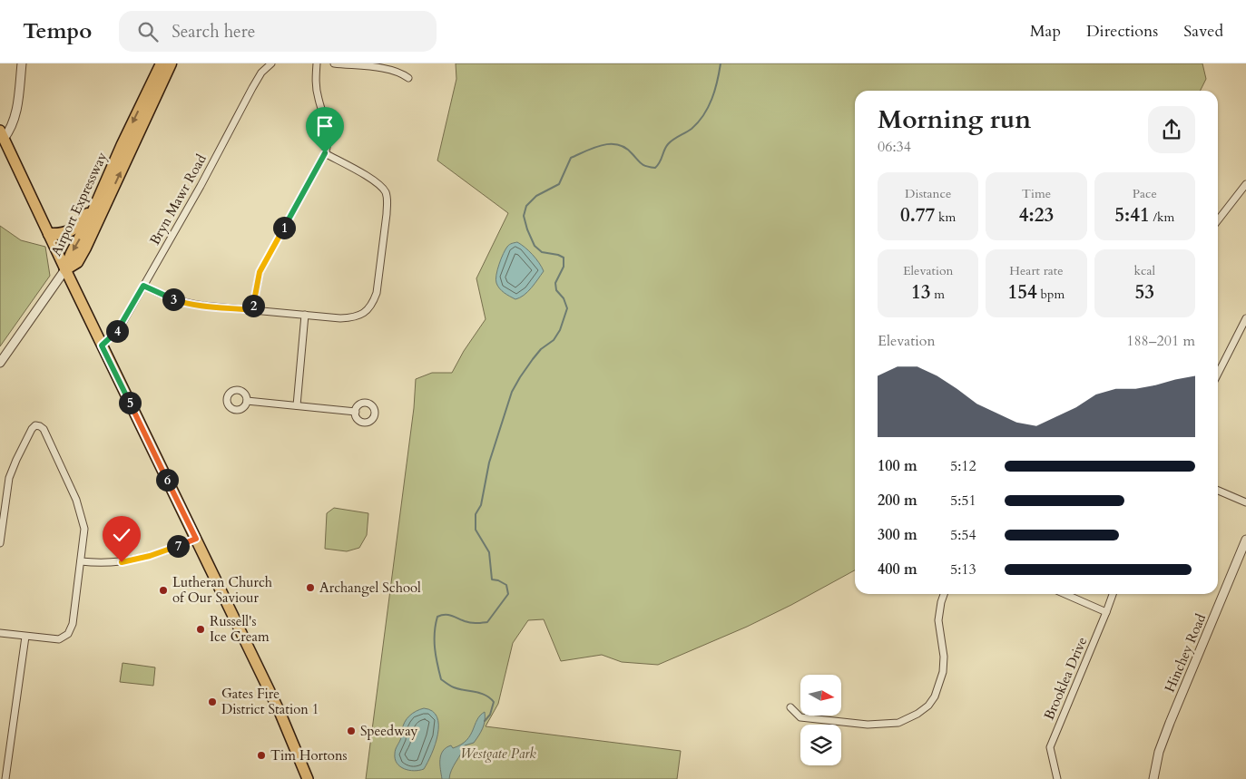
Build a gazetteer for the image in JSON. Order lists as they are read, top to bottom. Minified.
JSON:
{"streets":{"highway":["Airport Expressway"],"street":["Bryn Mawr Road","Hinchey Road","Brooklea Drive"]},"parks":["Westgate Park"],"places":["Archangel School","Lutheran Church of Our Saviour","Russell's Ice Cream","Gates Fire District Station 1","Speedway","Tim Hortons"],"north":"right","page":{"header":"Tempo","search":"Search here","nav":["Map","Directions","Saved"],"heading":["Morning run","06:34"],"stats":[["Distance","0.77 km"],["Time","4:23"],["Pace","5:41 /km"],["Elevation","13 m"],["Heart rate","154 bpm"],["kcal","53"]],"pins":["1","3","2","4","5","6","7"],"chart":["Elevation","188–201 m"],"list":[{"name":"100 m","note":"5:12"},{"name":"200 m","note":"5:51"},{"name":"300 m","note":"5:54"},{"name":"400 m","note":"5:13"}]}}
